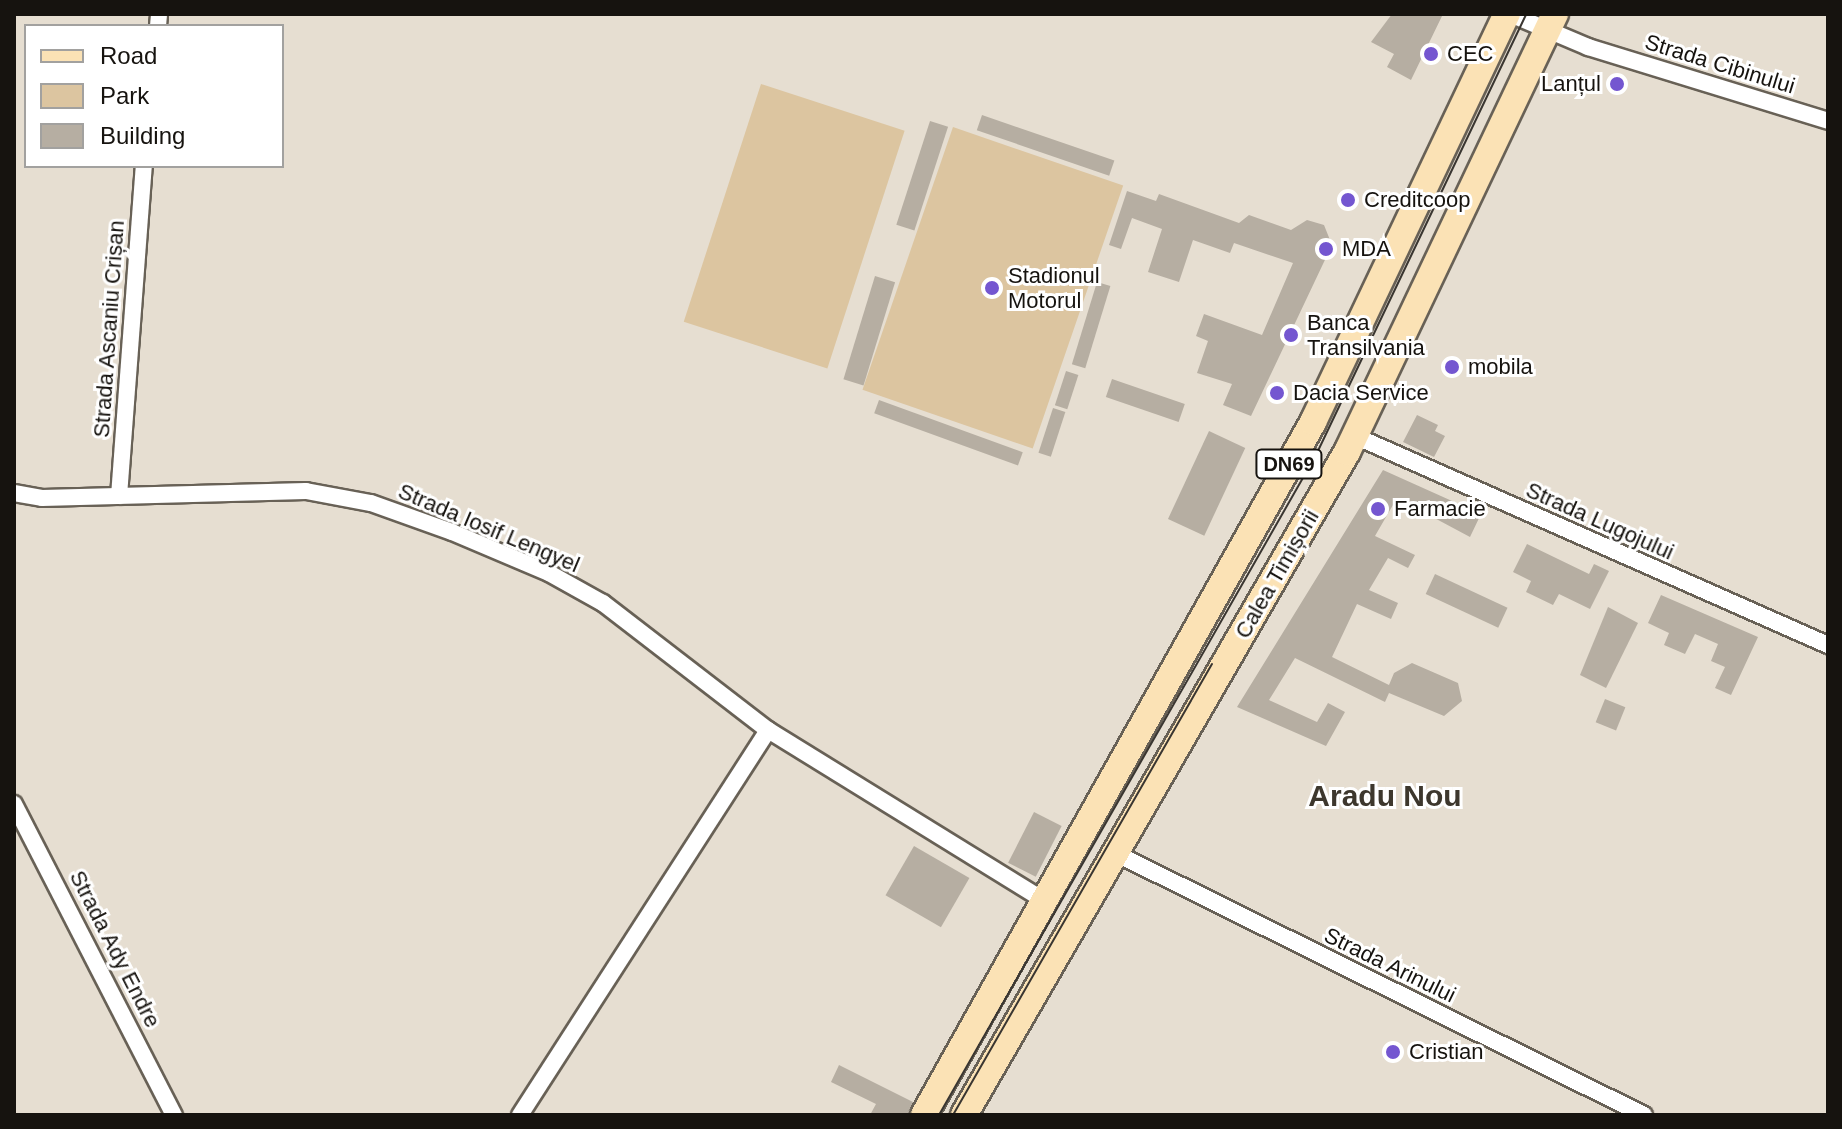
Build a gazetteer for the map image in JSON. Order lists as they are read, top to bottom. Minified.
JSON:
{"streets":{"main road":["DN69","Calea Timișorii"],"street":["Strada Cibinului","Strada Ascaniu Crișan","Strada Lugojului","Strada Iosif Lengyel","Strada Ady Endre","Strada Arinului"]},"crossings":[["Strada Cibinului","Calea Timișorii"],["Strada Ascaniu Crișan","Strada Iosif Lengyel"],["Strada Lugojului","Calea Timișorii"],["Strada Iosif Lengyel","Calea Timișorii"],["Calea Timișorii","Strada Arinului"]],"districts":["Aradu Nou"],"places":["CEC","Lanțul","Creditcoop","MDA","Stadionul Motorul","Banca Transilvania","mobila","Dacia Service","Farmacie","Cristian"],"legend":["Road","Park","Building"]}
